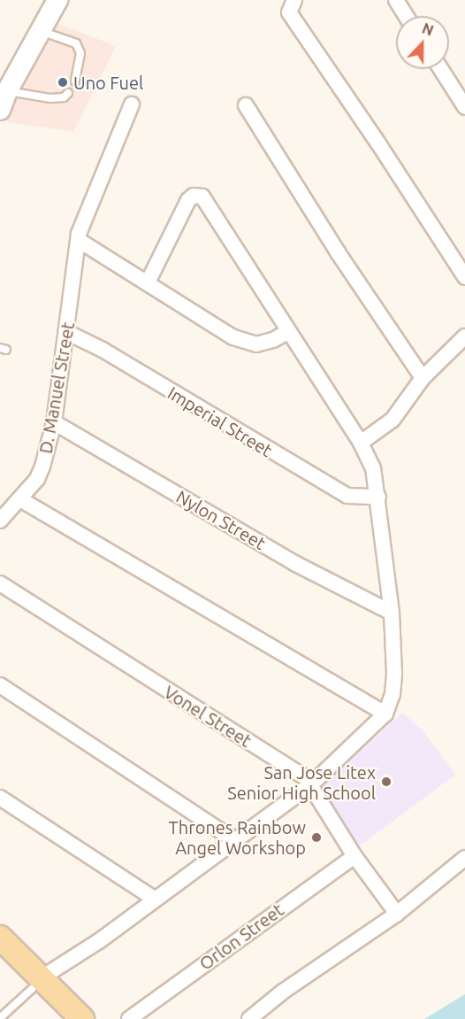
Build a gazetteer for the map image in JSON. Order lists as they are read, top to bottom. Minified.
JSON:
{"streets":{"street":["D. Manuel Street","Imperial Street","Nylon Street","Vonel Street","Orlon Street"]},"crossings":[["D. Manuel Street","Imperial Street"],["D. Manuel Street","Nylon Street"],["Vonel Street","Orlon Street"]],"places":["Uno Fuel","San Jose Litex Senior High School","Thrones Rainbow Angel Workshop"],"north":"top"}
